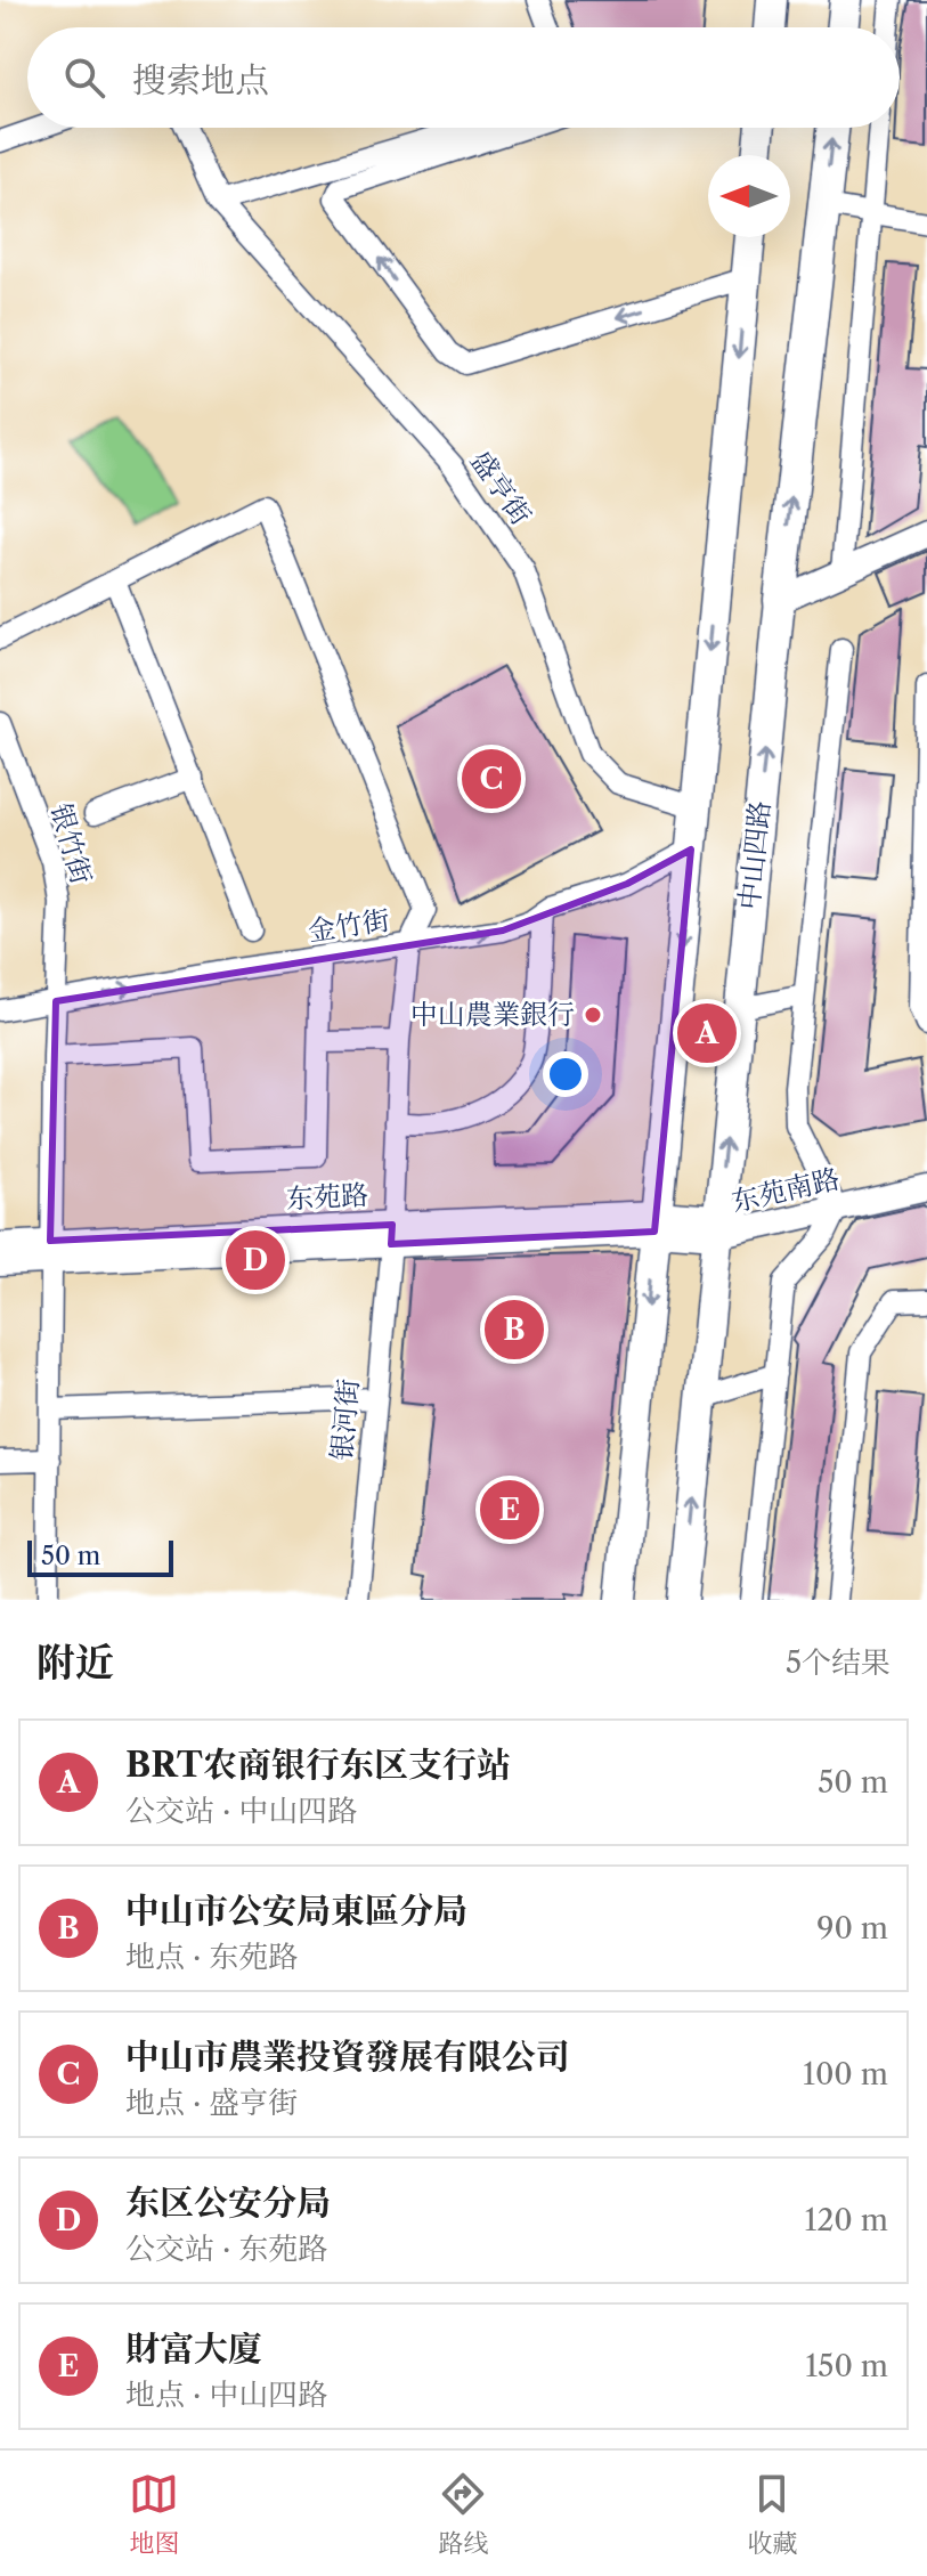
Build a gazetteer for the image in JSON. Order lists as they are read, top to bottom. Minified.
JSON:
{"streets":{"main road":["中山四路"],"street":["盛亨街","银竹街","金竹街","东苑南路","东苑路","银河街"]},"crossings":[["银竹街","金竹街"],["银竹街","东苑路"],["中山四路","东苑南路"],["金竹街","银河街"],["东苑南路","东苑路"],["东苑路","银河街"]],"one_way":["金竹街"],"places":["中山農業銀行"],"scale_bar":"50 m","north":"left","page":{"search":"搜索地点","pins":["C","A","D","B","E"],"scale":"50 m","heading":["附近","5个结果"],"list":[{"mark":"A","name":"BRT农商银行东区支行站","note":"公交站 · 中山四路","value":"50 m"},{"mark":"B","name":"中山市公安局東區分局","note":"地点 · 东苑路","value":"90 m"},{"mark":"C","name":"中山市農業投資發展有限公司","note":"地点 · 盛亨街","value":"100 m"},{"mark":"D","name":"东区公安分局","note":"公交站 · 东苑路","value":"120 m"},{"mark":"E","name":"財富大廈","note":"地点 · 中山四路","value":"150 m"}],"nav":["地图","路线","收藏"]}}
